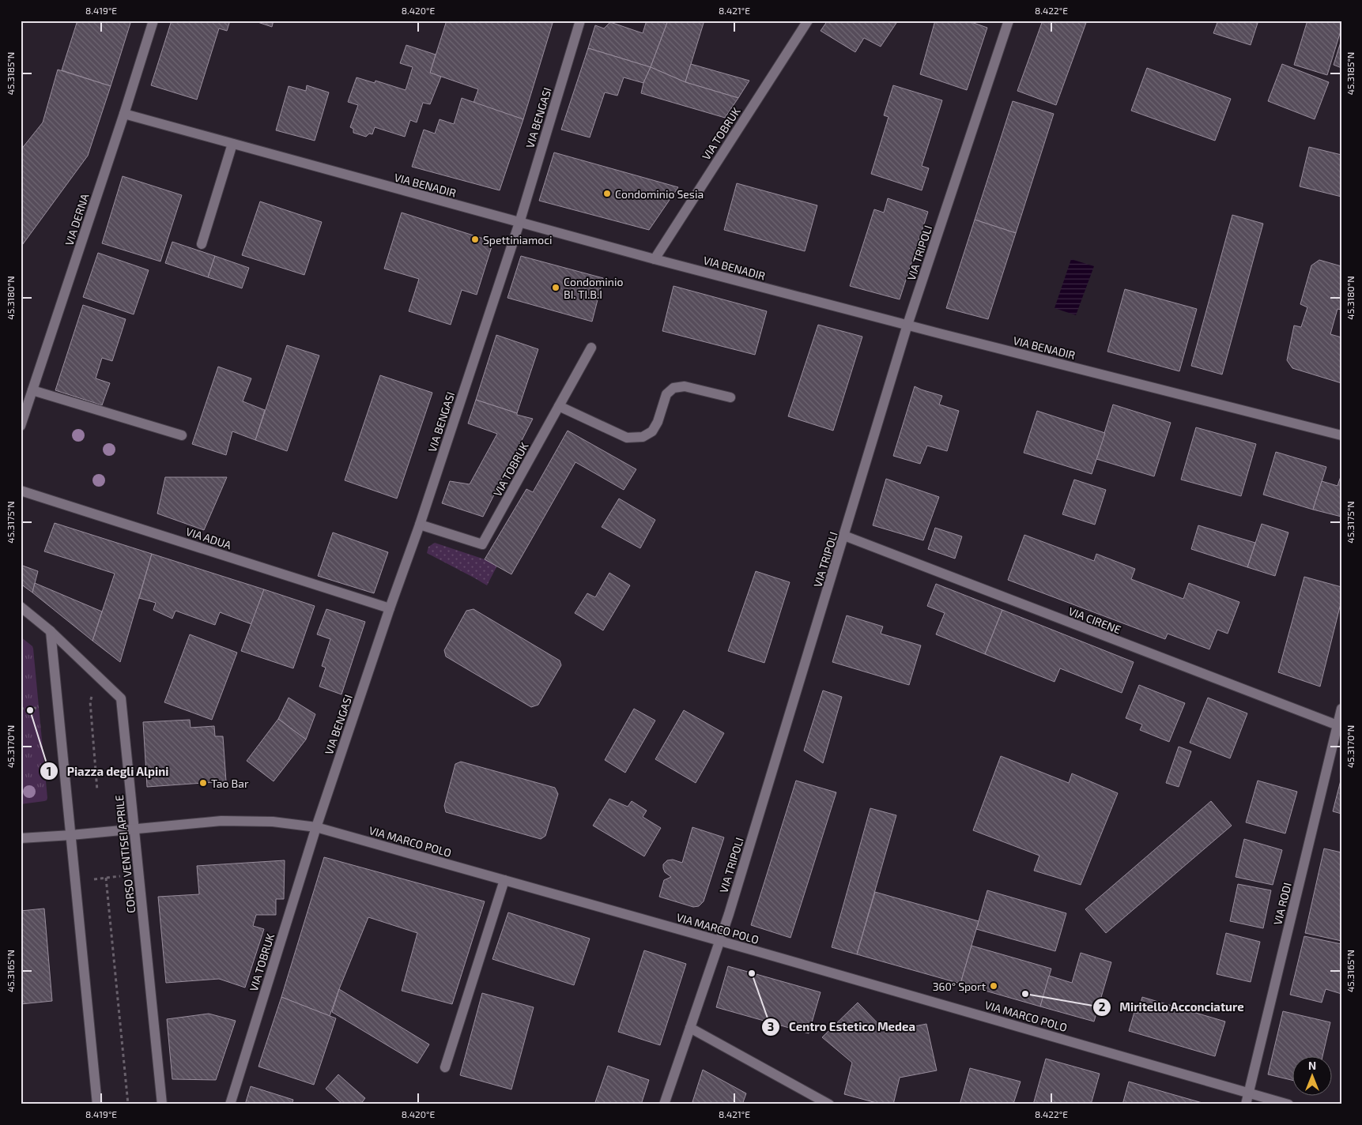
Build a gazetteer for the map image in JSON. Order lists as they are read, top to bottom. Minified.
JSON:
{"streets":{"street":["VIA BENGASI","VIA TOBRUK","VIA BENADIR","VIA DERNA","VIA TRIPOLI","VIA ADUA","VIA CIRENE","VIA MARCO POLO","CORSO VENTISEI APRILE","VIA RODI"]},"crossings":[["VIA BENGASI","VIA TOBRUK"],["VIA BENGASI","VIA BENADIR"],["VIA BENGASI","VIA ADUA"],["VIA BENGASI","VIA MARCO POLO"],["VIA TOBRUK","VIA BENADIR"],["VIA TOBRUK","VIA MARCO POLO"],["VIA BENADIR","VIA DERNA"],["VIA BENADIR","VIA TRIPOLI"],["VIA TRIPOLI","VIA CIRENE"],["VIA TRIPOLI","VIA MARCO POLO"],["VIA CIRENE","VIA RODI"],["VIA MARCO POLO","CORSO VENTISEI APRILE"],["VIA MARCO POLO","VIA RODI"]],"places":["Condominio Sesia","Spettiniamoci","Condominio BI. TI.B.I","Piazza degli Alpini","Tao Bar","Centro Estetico Medea","360° Sport","Miritello Acconciature"],"north":"top","coordinates":["8.419°E","8.420°E","8.421°E","8.422°E","45.3185°N","45.3180°N","45.3175°N","45.3170°N","45.3165°N"]}
